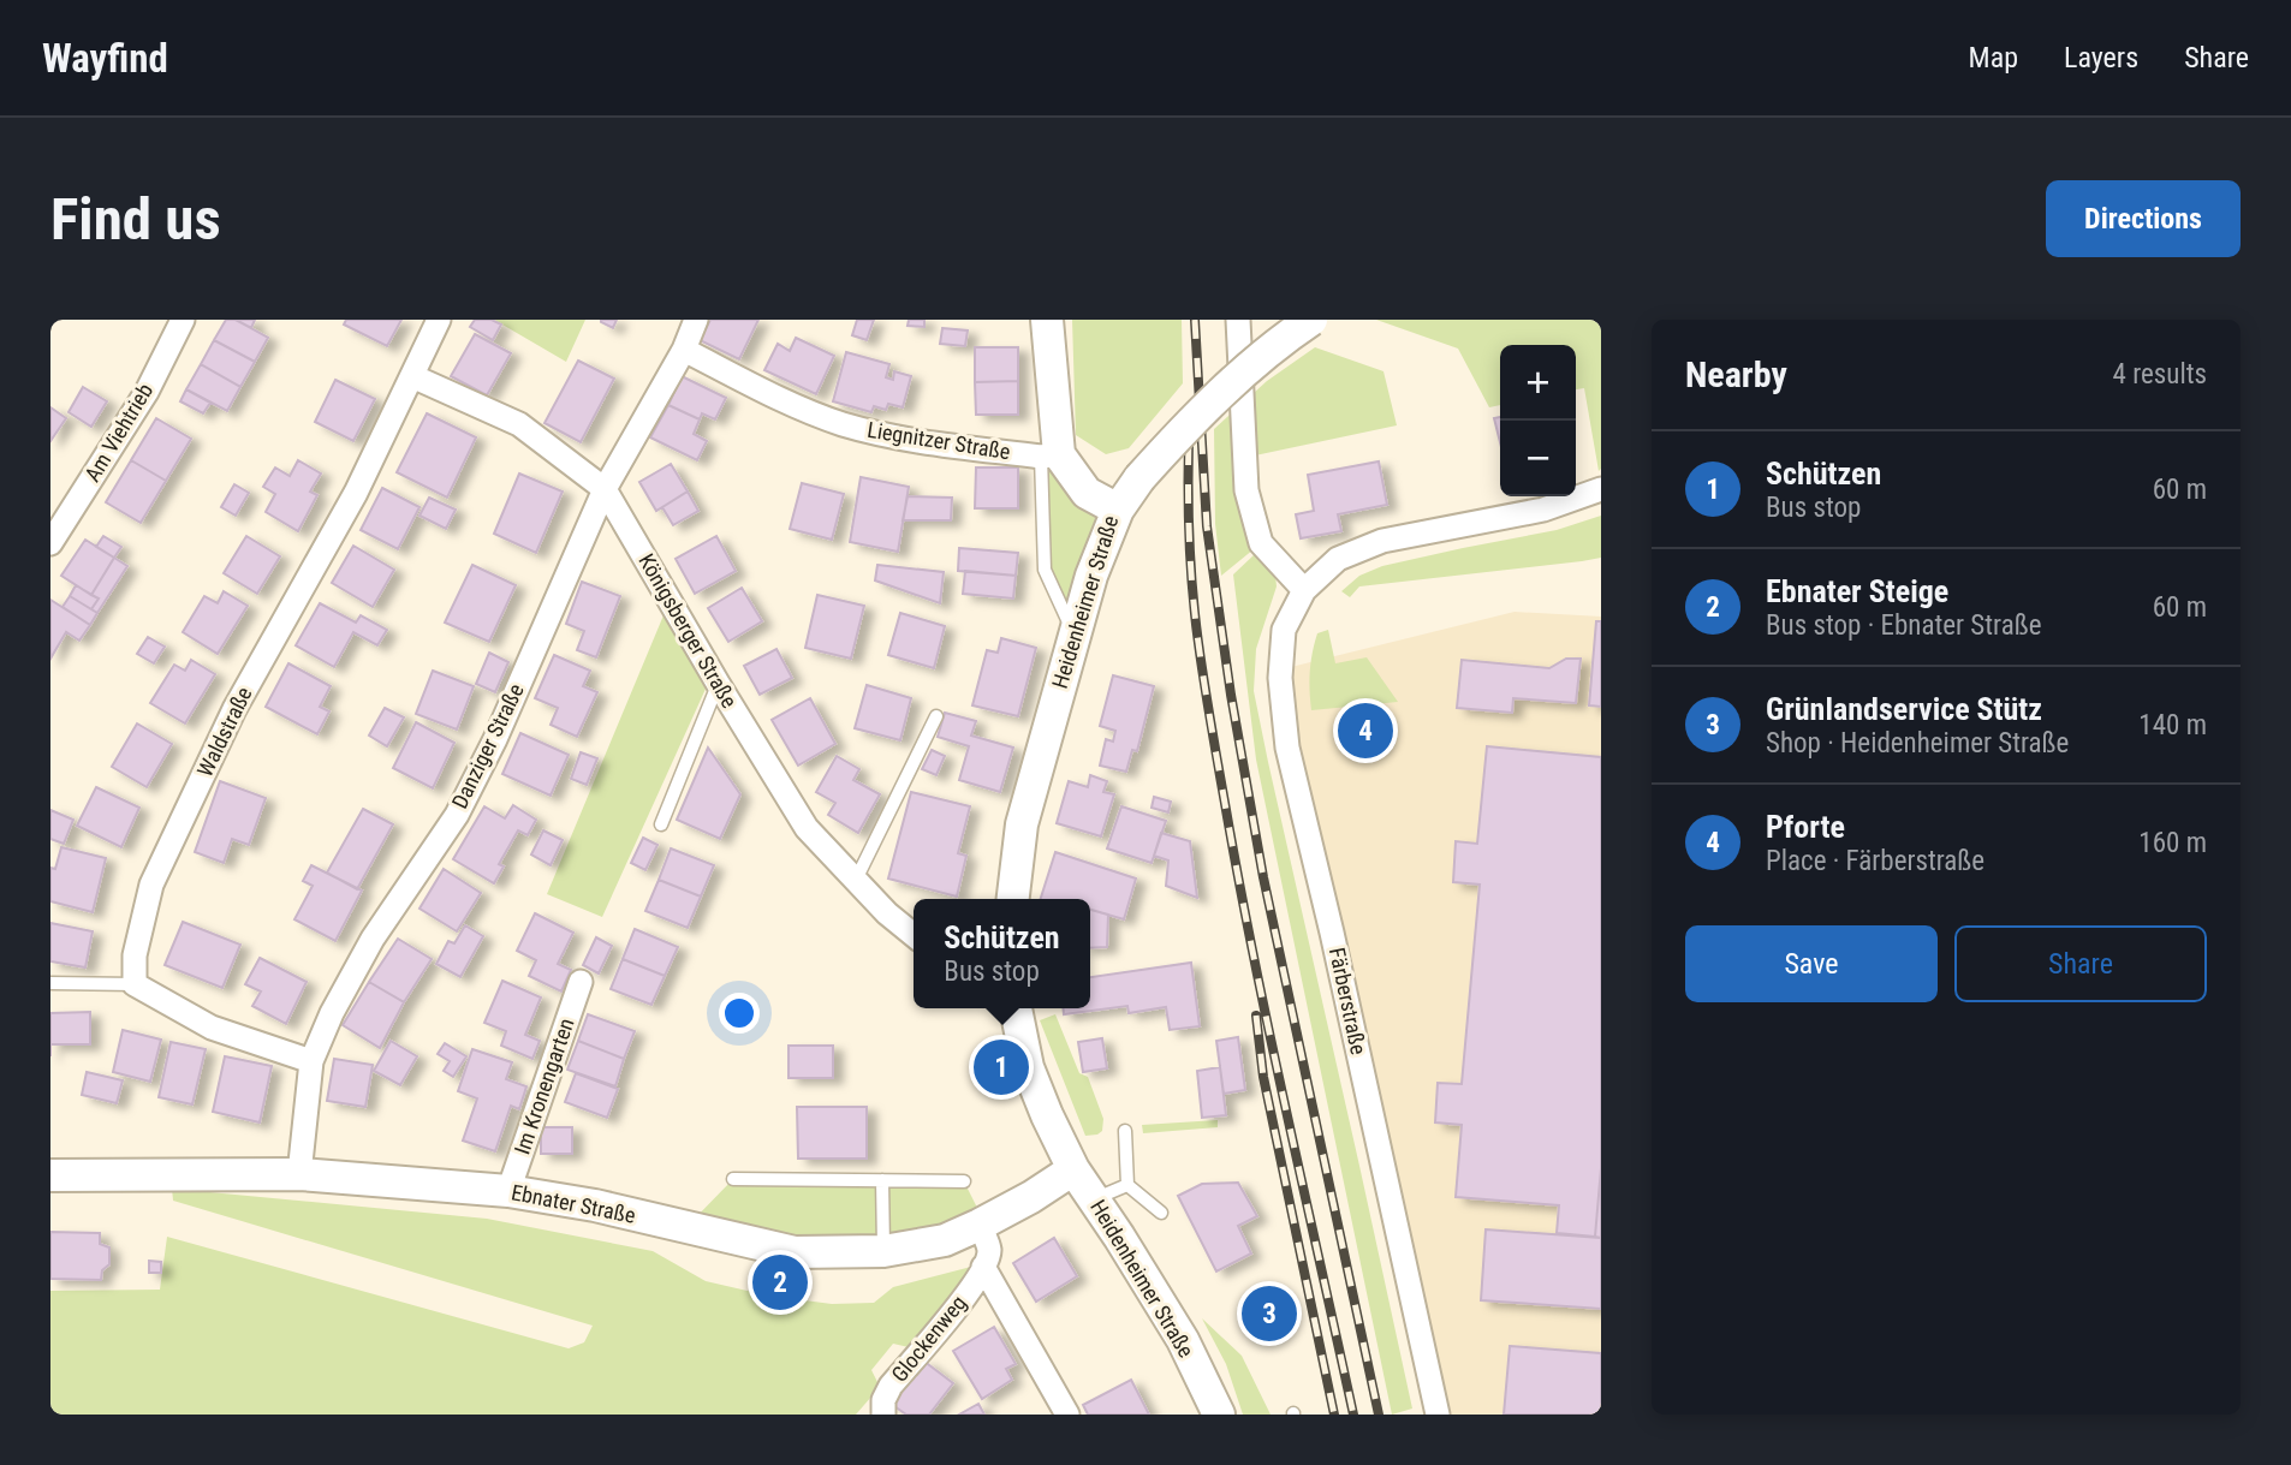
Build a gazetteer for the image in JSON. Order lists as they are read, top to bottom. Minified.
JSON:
{"streets":{"main road":["Heidenheimer Straße","Ebnater Straße"],"street":["Am Viehtrieb","Liegnitzer Straße","Königsberger Straße","Waldstraße","Danziger Straße","Färberstraße","Im Kronengarten","Glockenweg"]},"crossings":[["Liegnitzer Straße","Heidenheimer Straße"],["Liegnitzer Straße","Danziger Straße"],["Heidenheimer Straße","Ebnater Straße"],["Königsberger Straße","Waldstraße"],["Königsberger Straße","Danziger Straße"],["Danziger Straße","Ebnater Straße"],["Im Kronengarten","Ebnater Straße"],["Ebnater Straße","Glockenweg"]],"page":{"header":"Wayfind","nav":["Map","Layers","Share"],"buttons":["Directions",["Save","Share"]],"title":"Find us","heading":["Nearby","4 results"],"map_buttons":["+","−"],"list":[{"mark":"1","name":"Schützen","note":"Bus stop","value":"60 m"},{"mark":"2","name":"Ebnater Steige","note":"Bus stop · Ebnater Straße","value":"60 m"},{"mark":"3","name":"Grünlandservice Stütz","note":"Shop · Heidenheimer Straße","value":"140 m"},{"mark":"4","name":"Pforte","note":"Place · Färberstraße","value":"160 m"}],"pins":["4","1","2","3"],"popup":["Schützen","Bus stop"]}}
